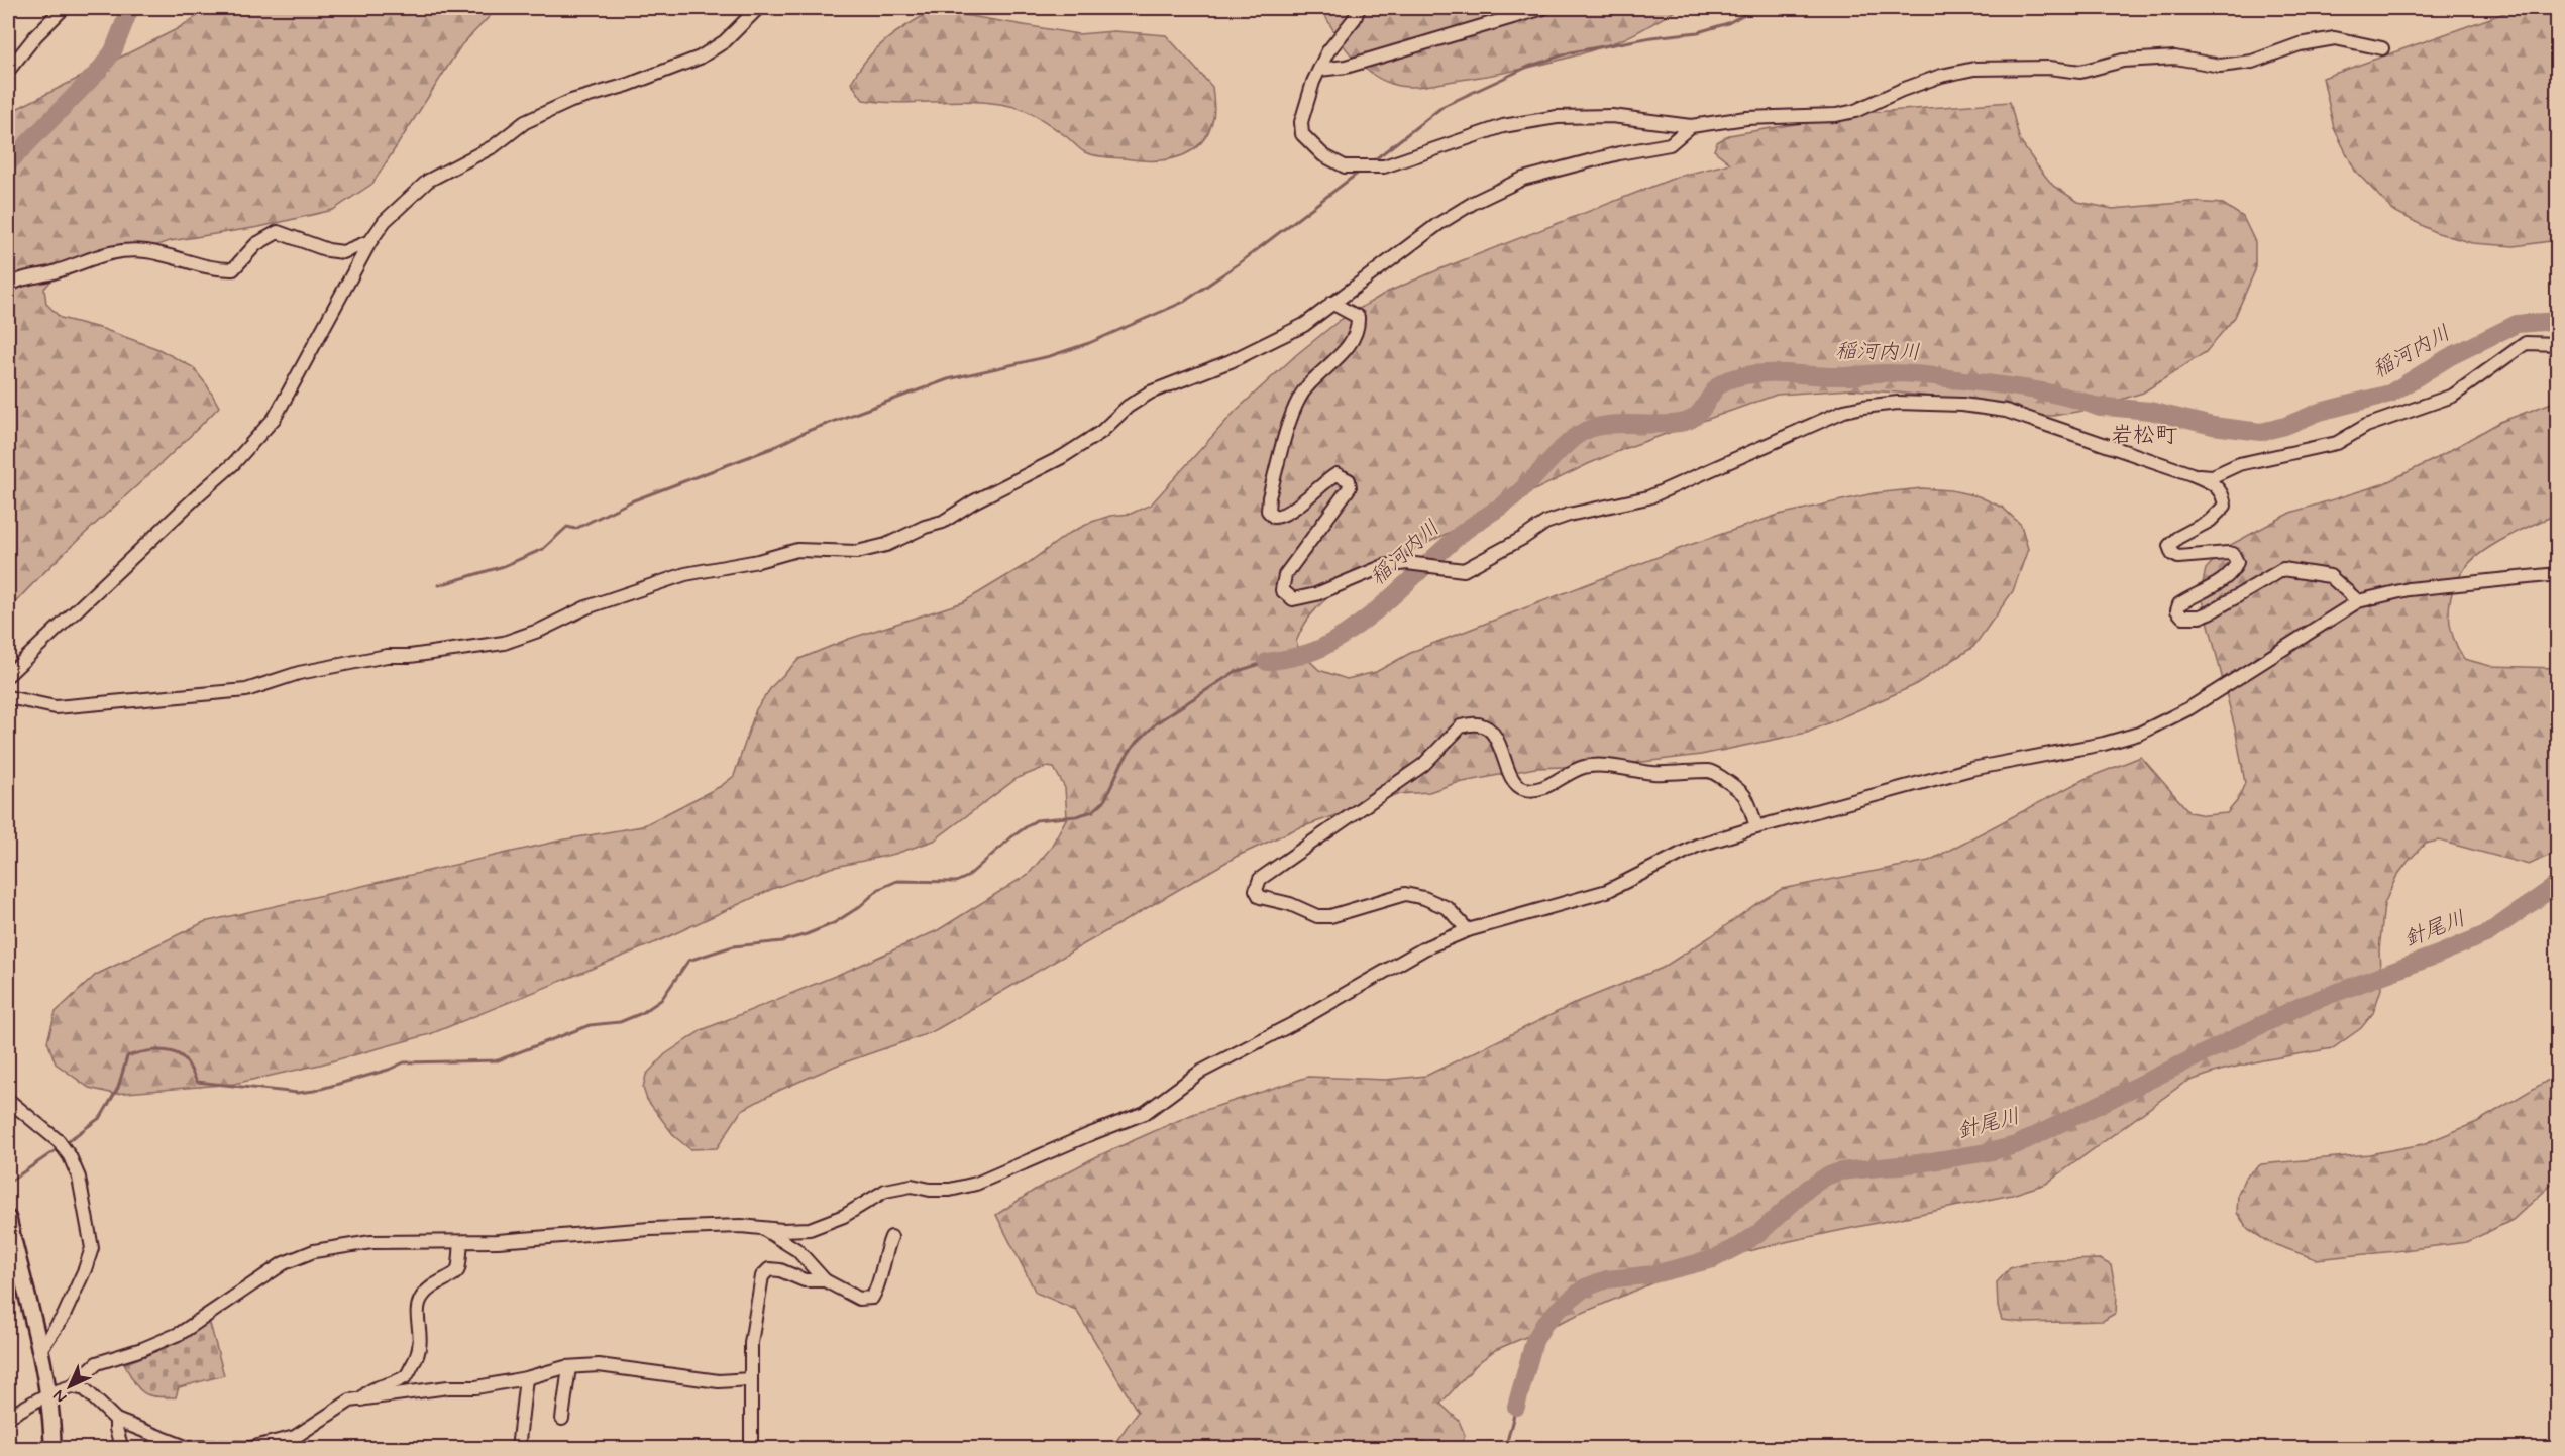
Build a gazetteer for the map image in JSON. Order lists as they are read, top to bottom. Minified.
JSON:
{"districts":["岩松町"],"water":["稲河内川","針尾川"],"north":"bottom left"}
